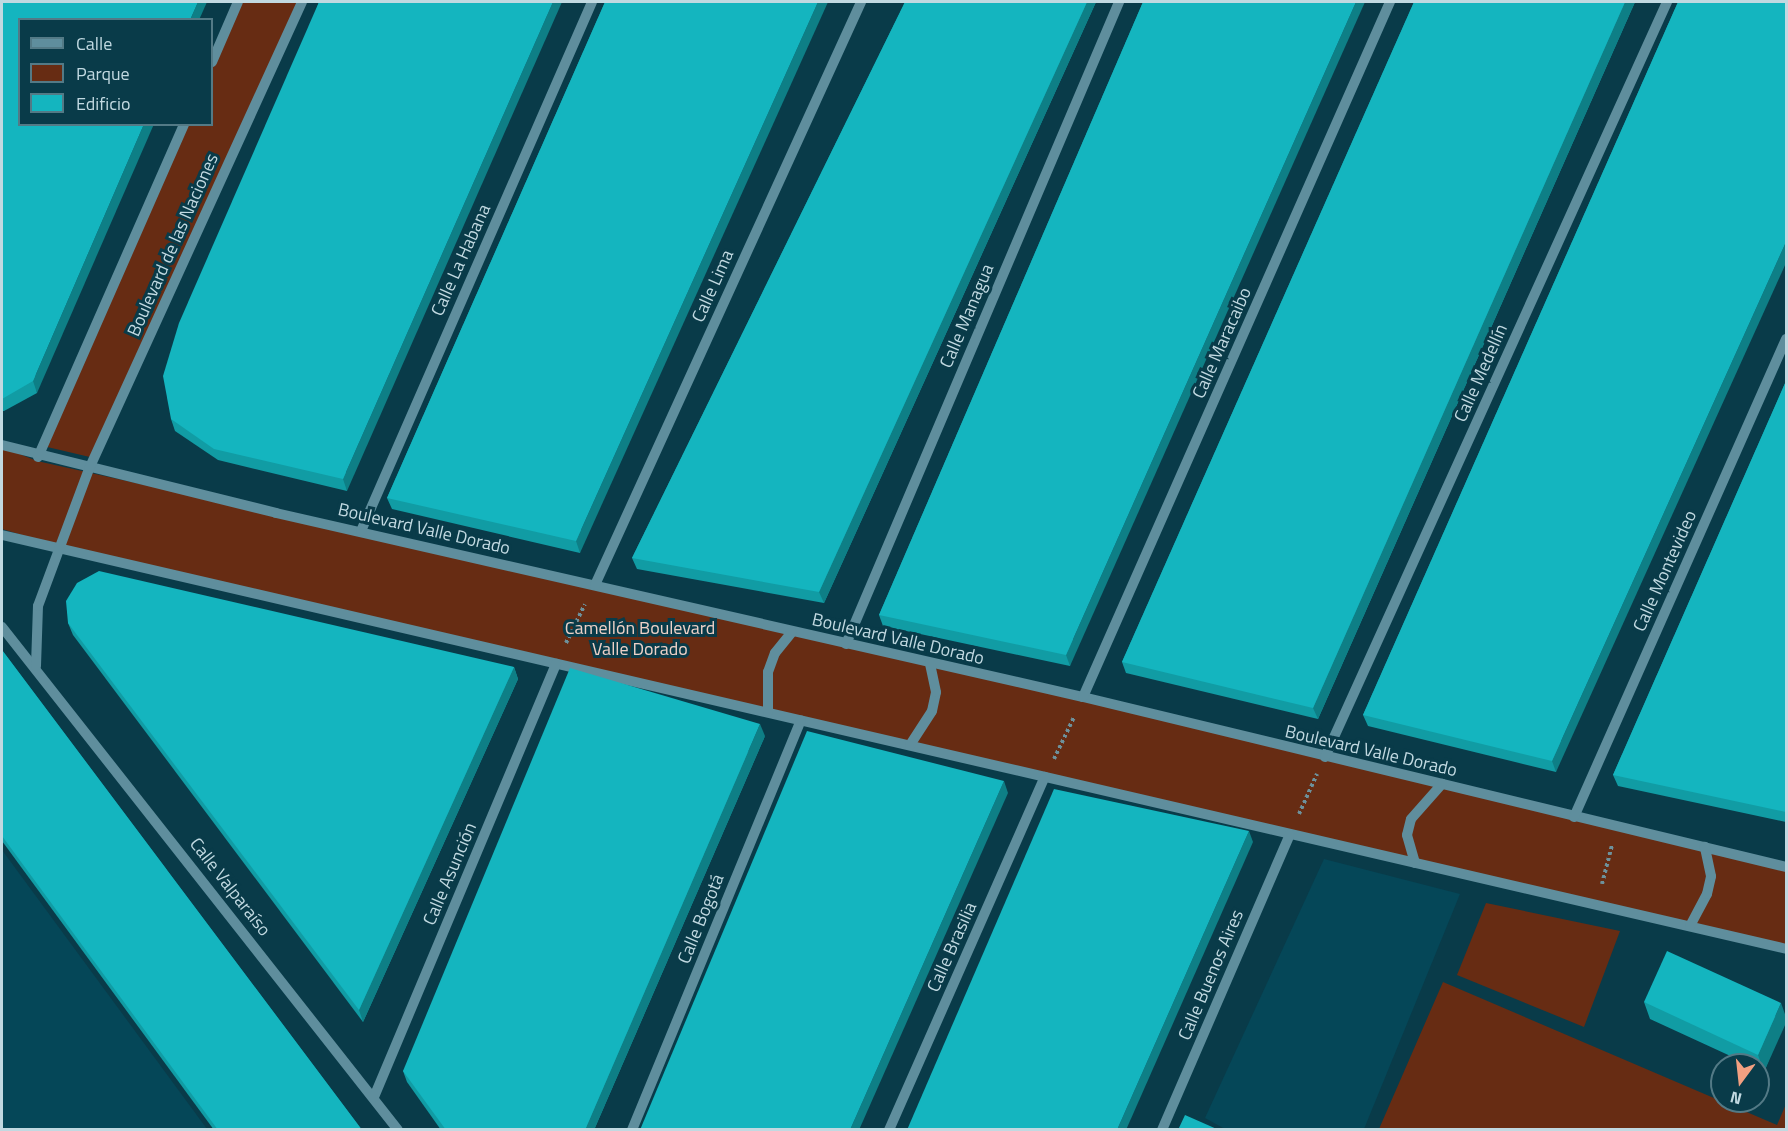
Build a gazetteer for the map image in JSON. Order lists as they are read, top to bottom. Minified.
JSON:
{"streets":{"street":["Boulevard de las Naciones","Calle La Habana","Calle Lima","Calle Managua","Calle Maracaibo","Calle Medellín","Boulevard Valle Dorado","Calle Montevideo","Calle Asunción","Calle Valparaíso","Calle Bogotá","Calle Brasilia","Calle Buenos Aires"]},"crossings":[["Boulevard de las Naciones","Boulevard Valle Dorado"],["Calle La Habana","Boulevard Valle Dorado"],["Calle Lima","Boulevard Valle Dorado"],["Calle Managua","Boulevard Valle Dorado"],["Calle Maracaibo","Boulevard Valle Dorado"],["Calle Medellín","Boulevard Valle Dorado"],["Boulevard Valle Dorado","Calle Montevideo"],["Calle Asunción","Calle Valparaíso"]],"parks":["Camellón Boulevard Valle Dorado"],"legend":["Calle","Parque","Edificio"],"north":"bottom"}
